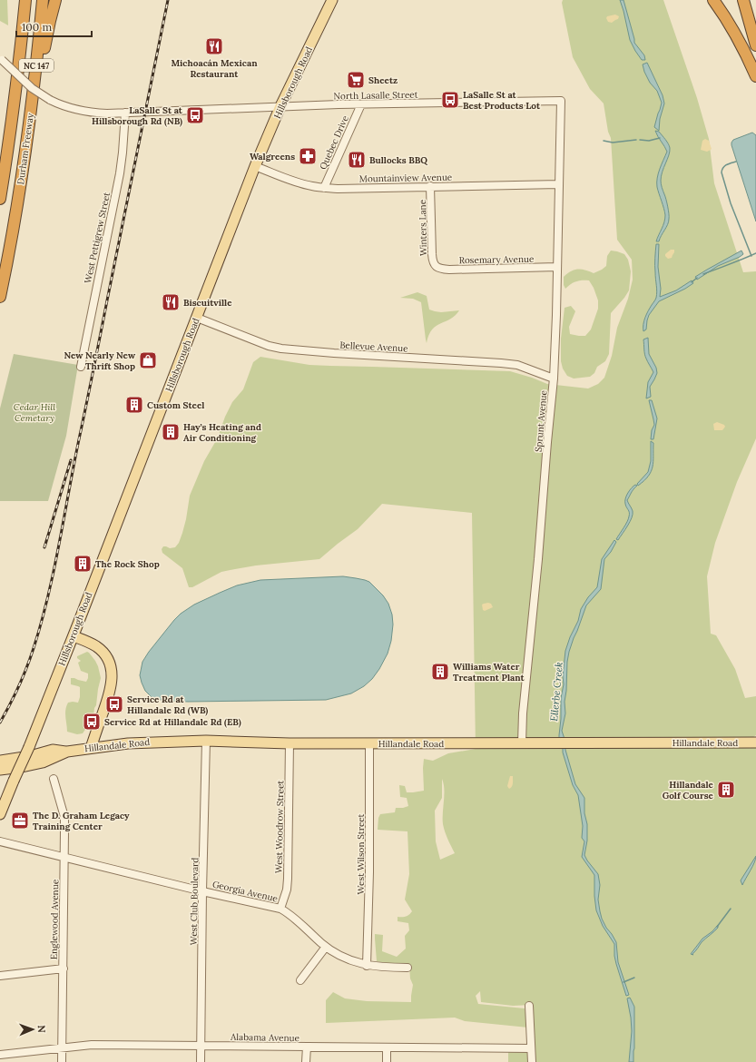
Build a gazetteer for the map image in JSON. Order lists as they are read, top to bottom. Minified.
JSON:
{"streets":{"highway":["NC 147","Durham Freeway"],"main road":["Hillsborough Road","Hillandale Road"],"street":["North Lasalle Street","Quebec Drive","Mountainview Avenue","Winters Lane","West Pettigrew Street","Rosemary Avenue","Bellevue Avenue","Sprunt Avenue","West Woodrow Street","West Wilson Street","Georgia Avenue","West Club Boulevard","Englewood Avenue","Alabama Avenue"]},"crossings":[["Hillsborough Road","North Lasalle Street"],["Hillsborough Road","Mountainview Avenue"],["Hillsborough Road","Bellevue Avenue"],["North Lasalle Street","Quebec Drive"],["North Lasalle Street","West Pettigrew Street"],["North Lasalle Street","Sprunt Avenue"],["Quebec Drive","Mountainview Avenue"],["Mountainview Avenue","Winters Lane"],["Mountainview Avenue","Sprunt Avenue"],["Winters Lane","Rosemary Avenue"],["Rosemary Avenue","Sprunt Avenue"],["Bellevue Avenue","Sprunt Avenue"],["Sprunt Avenue","Hillandale Road"],["Hillandale Road","West Woodrow Street"],["Hillandale Road","West Wilson Street"],["Hillandale Road","West Club Boulevard"],["West Woodrow Street","Georgia Avenue"],["West Wilson Street","Georgia Avenue"],["Georgia Avenue","West Club Boulevard"],["Georgia Avenue","Englewood Avenue"],["West Club Boulevard","Alabama Avenue"],["Englewood Avenue","Alabama Avenue"]],"water":["Ellerbe Creek"],"parks":["Cedar Hill Cemetary"],"places":{"restaurant":["Michoacán Mexican Restaurant","Bullocks BBQ","Biscuitville"],"supermarket":["Sheetz"],"bus stop":["LaSalle St at Best Products Lot","LaSalle St at Hillsborough Rd (NB)","Service Rd at Hillandale Rd (WB)","Service Rd at Hillandale Rd (EB)"],"pharmacy":["Walgreens"],"shop":["New Nearly New Thrift Shop"],"building":["Custom Steel","Hay’s Heating and Air Conditioning","The Rock Shop","Williams Water Treatment Plant","Hillandale Golf Course"],"office":["The D. Graham Legacy Training Center"]},"scale_bar":"100 m","north":"right"}
